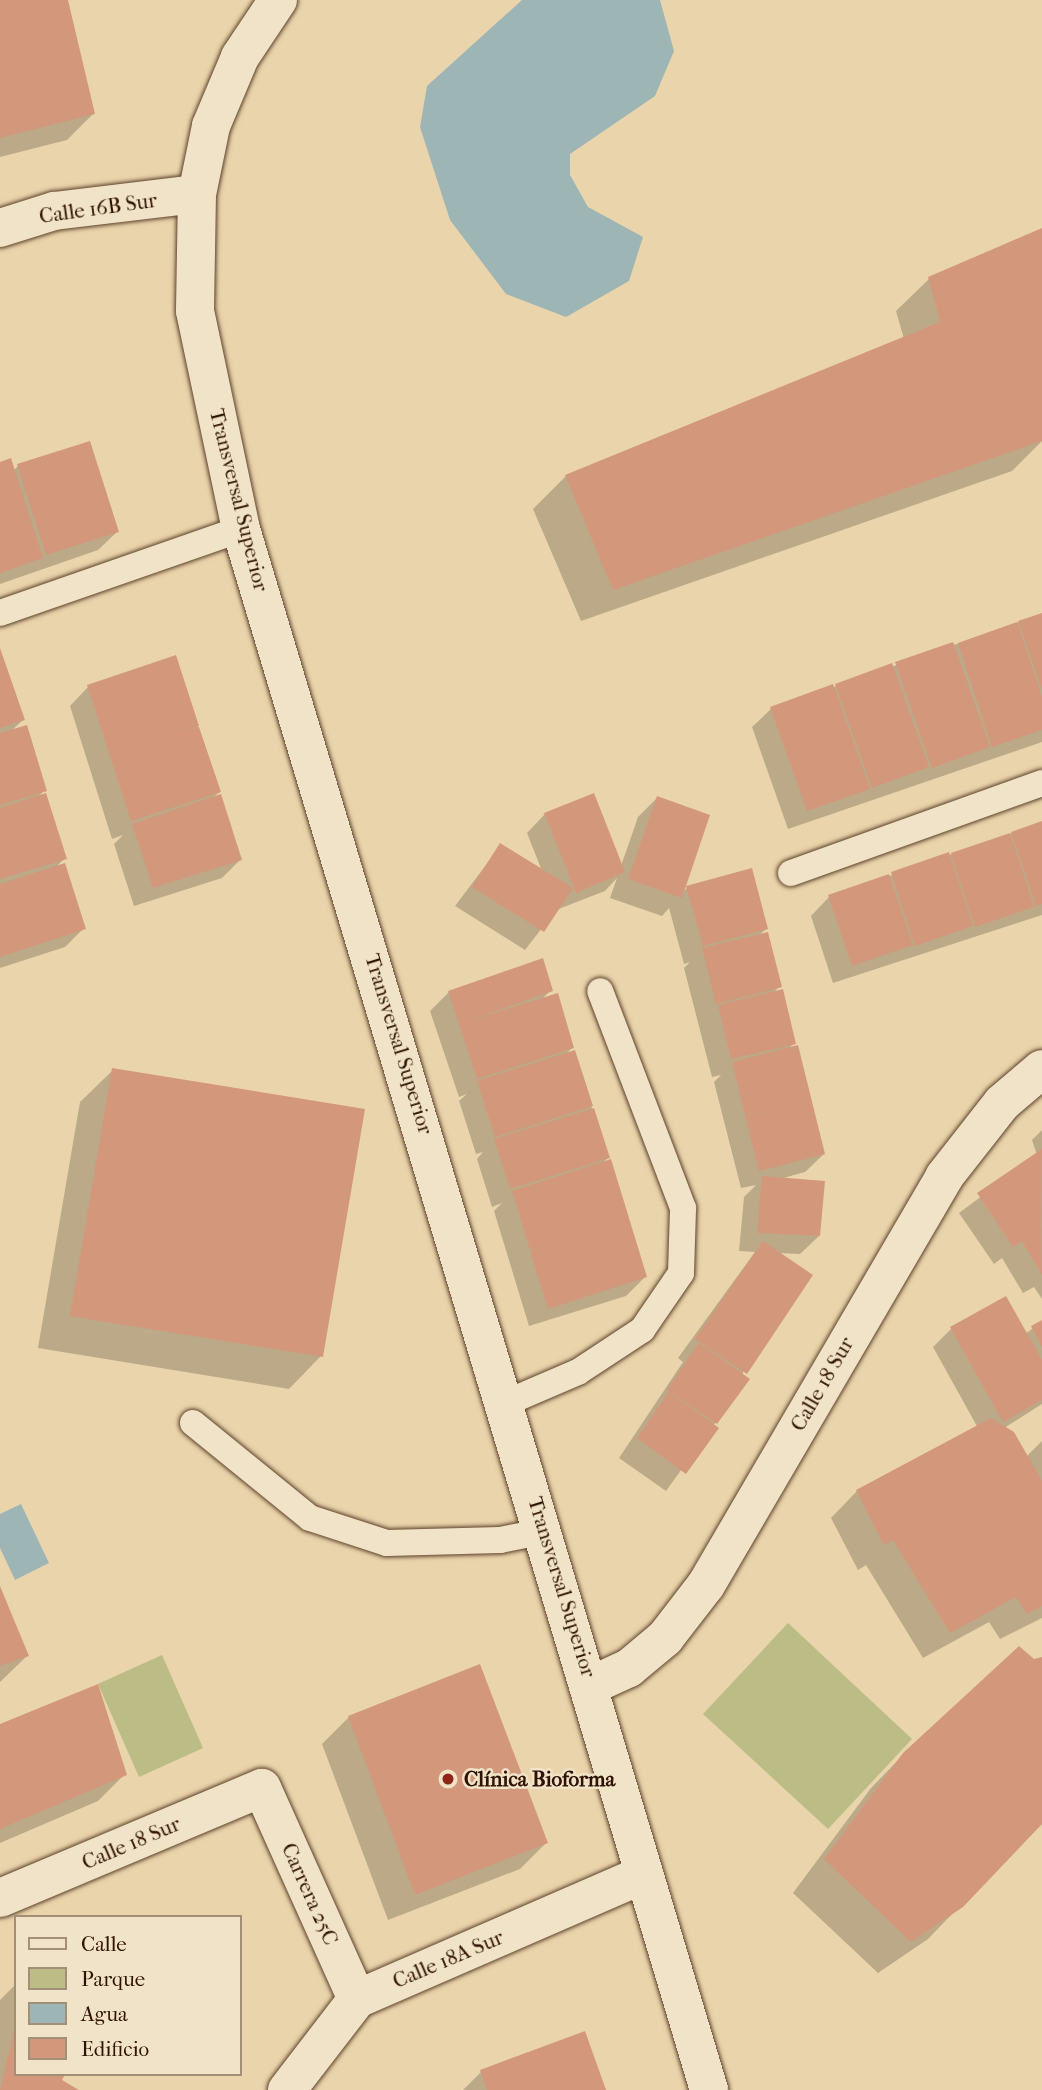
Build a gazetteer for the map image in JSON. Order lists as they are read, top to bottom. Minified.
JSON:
{"streets":{"main road":["Calle 16B Sur","Transversal Superior","Calle 18 Sur","Carrera 25C","Calle 18A Sur"]},"crossings":[["Calle 16B Sur","Transversal Superior"],["Transversal Superior","Calle 18 Sur"],["Transversal Superior","Calle 18A Sur"],["Calle 18 Sur","Carrera 25C"],["Carrera 25C","Calle 18A Sur"]],"places":["Clínica Bioforma"],"legend":["Calle","Parque","Agua","Edificio"]}
